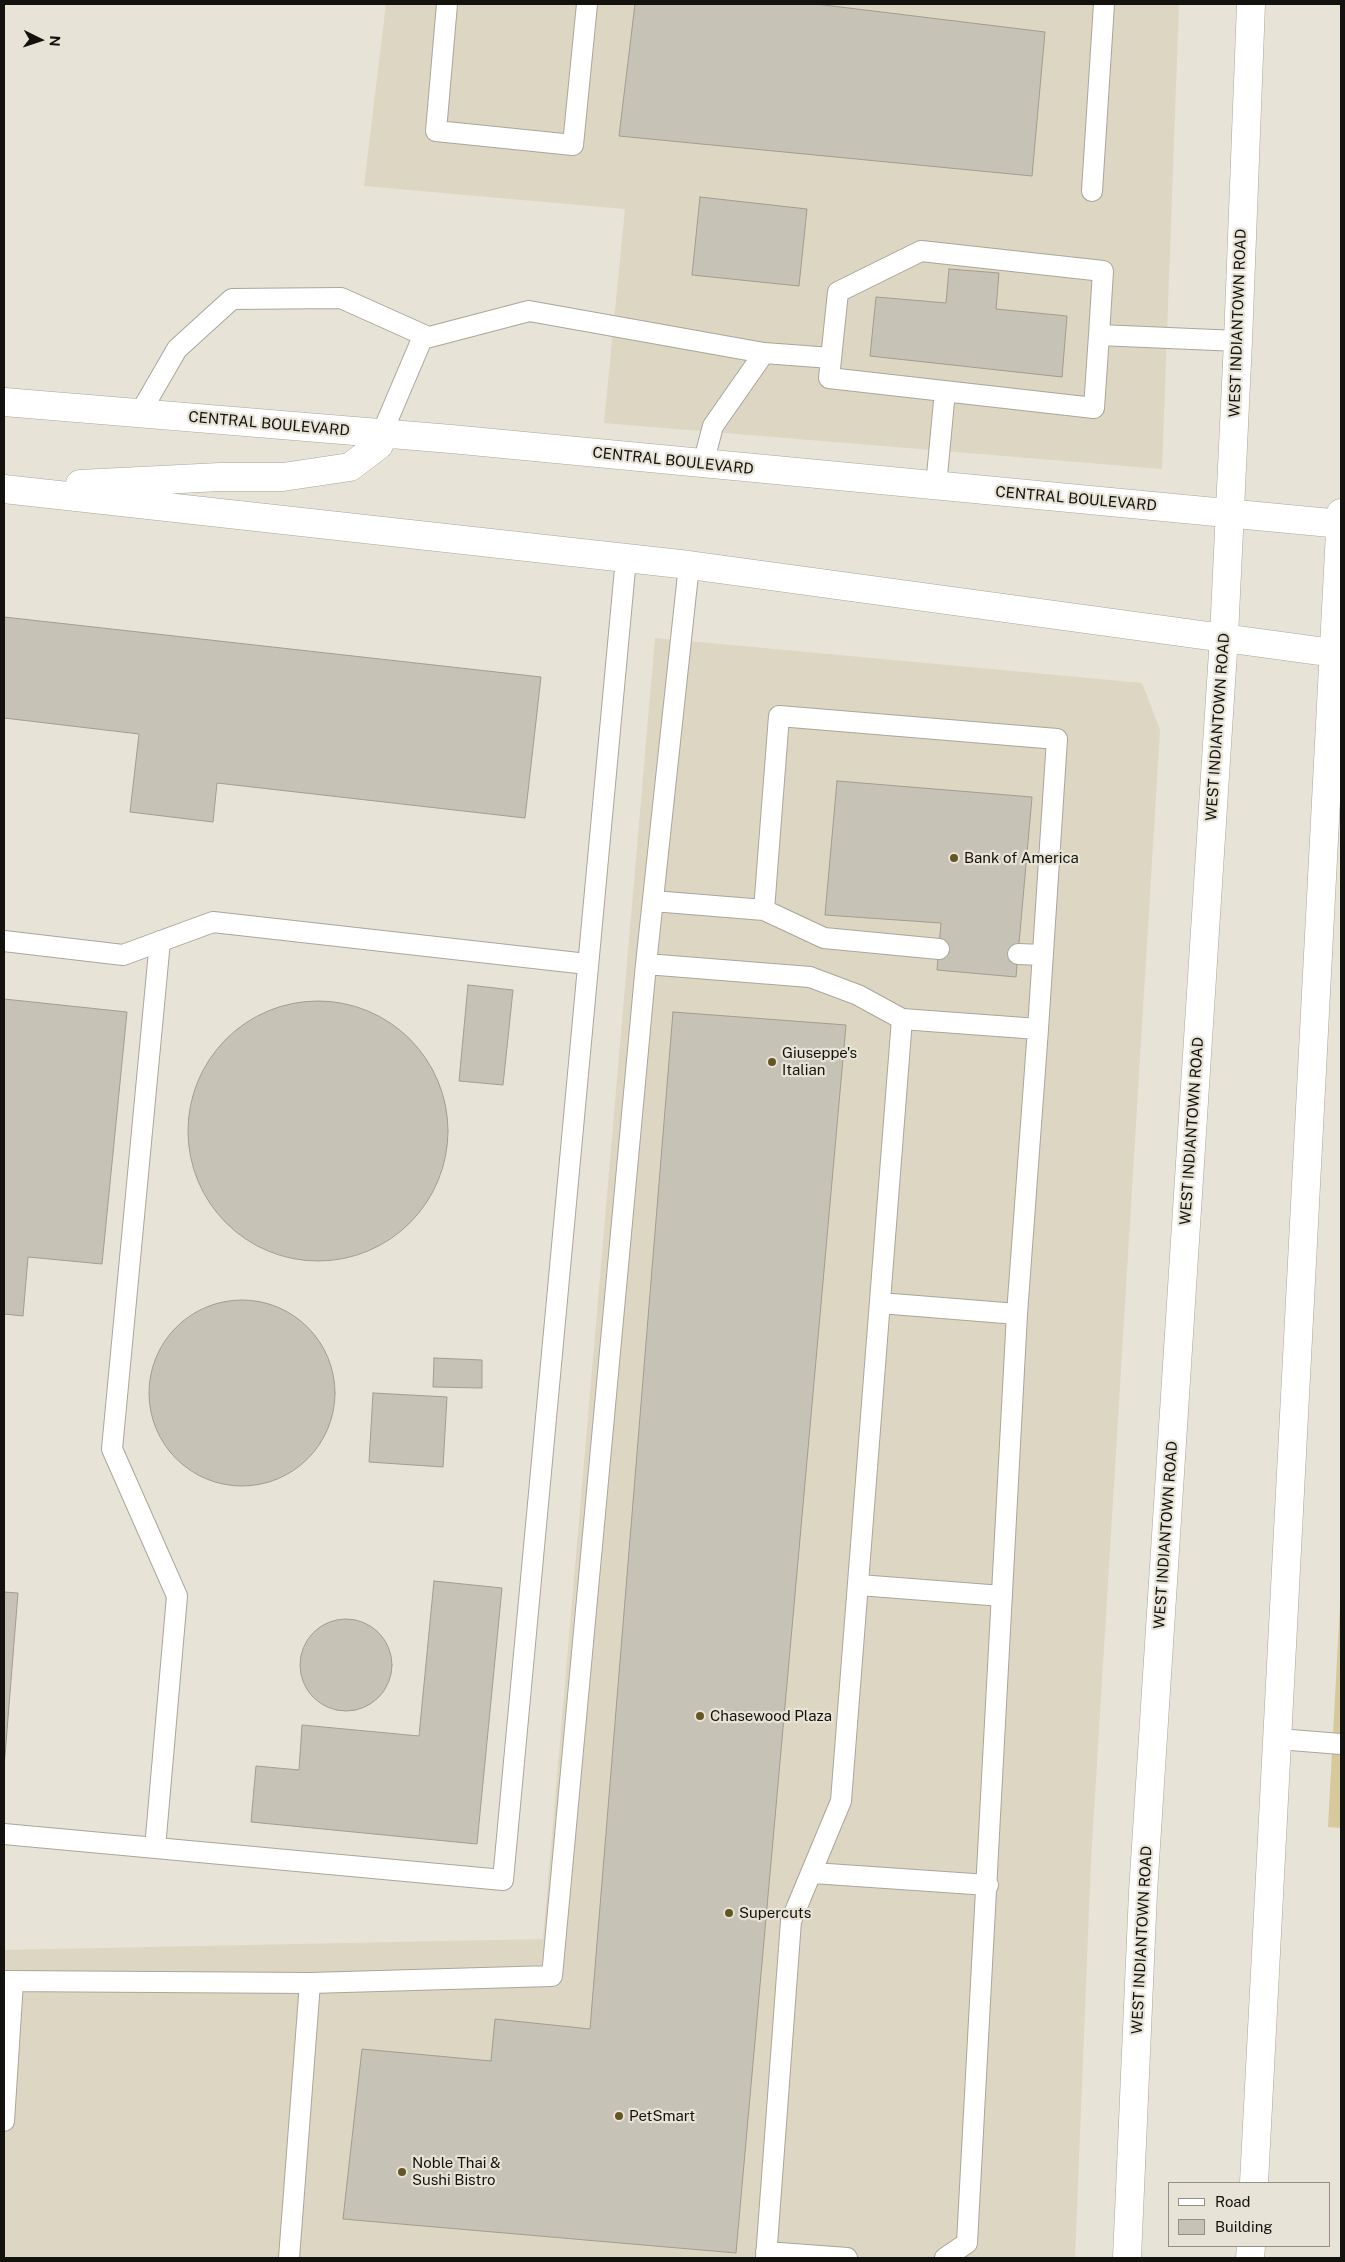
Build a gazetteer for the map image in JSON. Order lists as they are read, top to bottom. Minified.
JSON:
{"streets":{"main road":["WEST INDIANTOWN ROAD","CENTRAL BOULEVARD"]},"crossings":[["WEST INDIANTOWN ROAD","CENTRAL BOULEVARD"]],"places":["Bank of America","Giuseppe's Italian","Chasewood Plaza","Supercuts","PetSmart","Noble Thai & Sushi Bistro"],"legend":["Road","Building"],"north":"right"}
